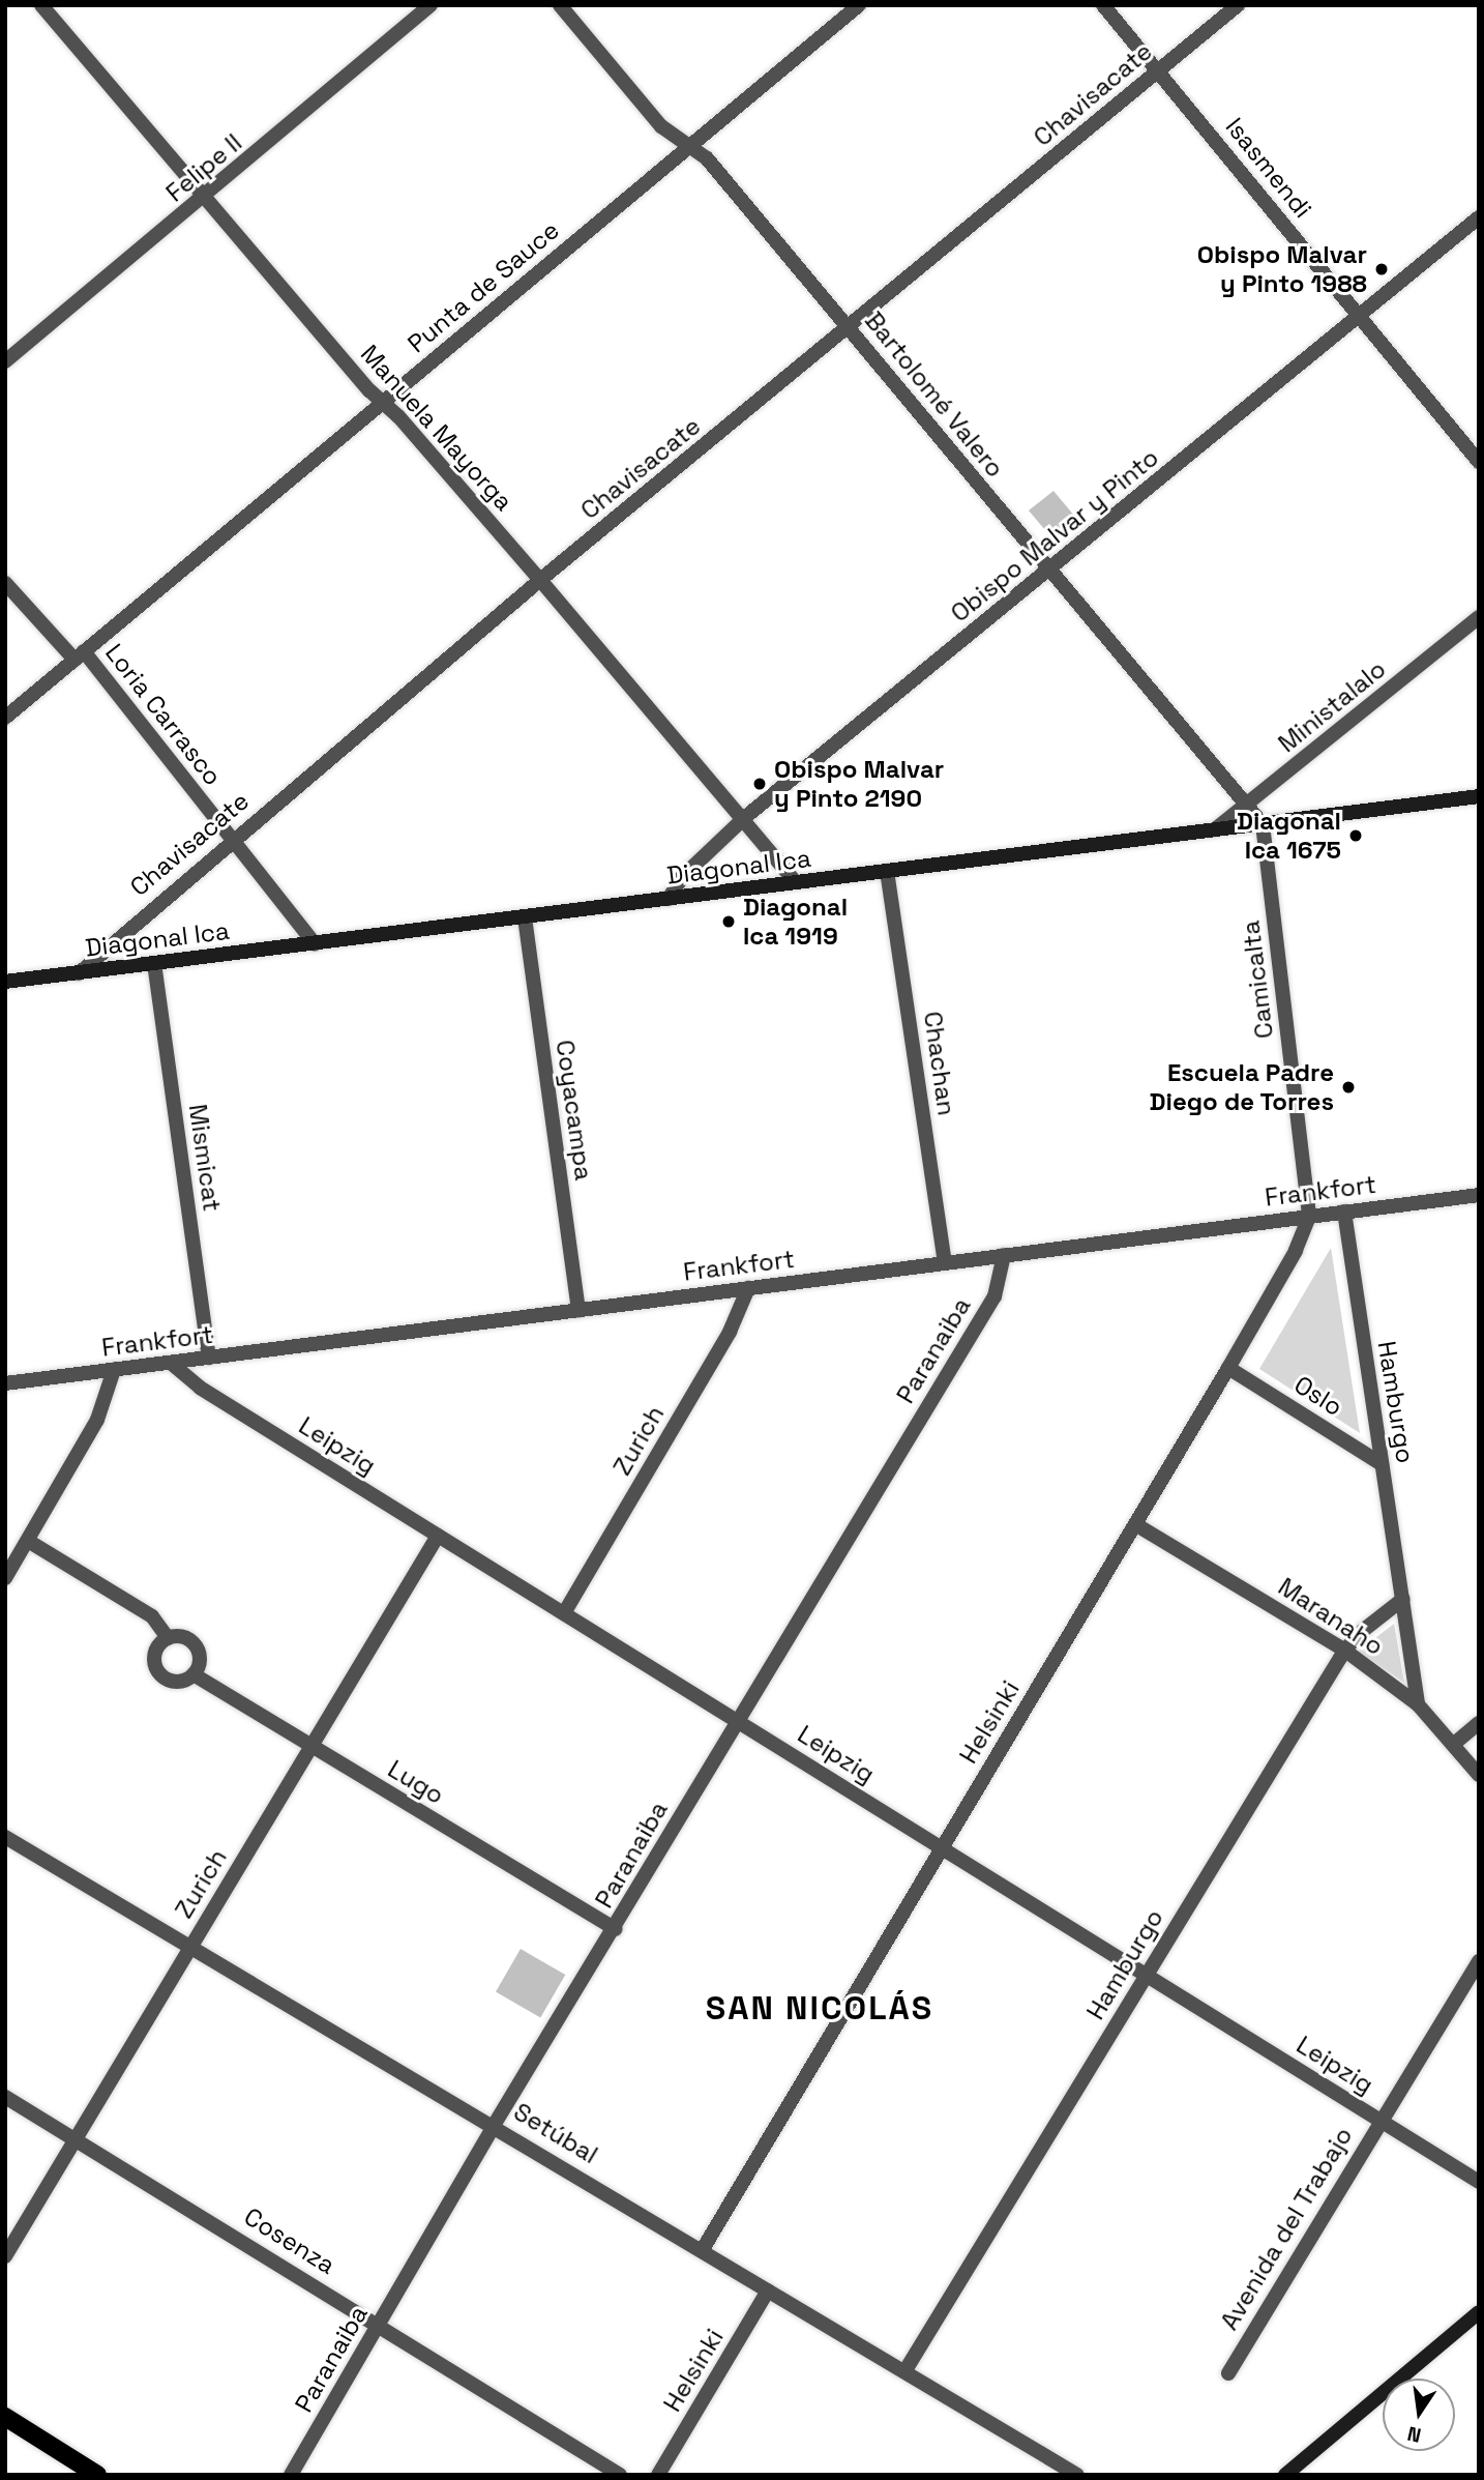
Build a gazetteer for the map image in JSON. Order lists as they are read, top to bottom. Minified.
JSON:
{"streets":{"main road":["Diagonal Ica"],"street":["Chavisacate","Felipe II","Isasmendi","Punta de Sauce","Bartolomé Valero","Manuela Mayorga","Obispo Malvar y Pinto","Ministalalo","Loria Carrasco","Camicalta","Chachan","Coyacampa","Mismicat","Frankfort","Paranaiba","Oslo","Hamburgo","Zurich","Leipzig","Maranaho","Helsinki","Lugo","Setúbal","Avenida del Trabajo","Cosenza"]},"crossings":[["Chavisacate","Isasmendi"],["Chavisacate","Bartolomé Valero"],["Chavisacate","Manuela Mayorga"],["Chavisacate","Loria Carrasco"],["Chavisacate","Diagonal Ica"],["Felipe II","Manuela Mayorga"],["Isasmendi","Obispo Malvar y Pinto"],["Punta de Sauce","Bartolomé Valero"],["Punta de Sauce","Manuela Mayorga"],["Punta de Sauce","Loria Carrasco"],["Bartolomé Valero","Obispo Malvar y Pinto"],["Bartolomé Valero","Ministalalo"],["Bartolomé Valero","Diagonal Ica"],["Bartolomé Valero","Camicalta"],["Manuela Mayorga","Obispo Malvar y Pinto"],["Manuela Mayorga","Diagonal Ica"],["Obispo Malvar y Pinto","Diagonal Ica"],["Ministalalo","Diagonal Ica"],["Loria Carrasco","Diagonal Ica"],["Diagonal Ica","Camicalta"],["Diagonal Ica","Chachan"],["Diagonal Ica","Coyacampa"],["Diagonal Ica","Mismicat"],["Camicalta","Frankfort"],["Camicalta","Helsinki"],["Chachan","Frankfort"],["Coyacampa","Frankfort"],["Mismicat","Frankfort"],["Frankfort","Paranaiba"],["Frankfort","Hamburgo"],["Frankfort","Zurich"],["Frankfort","Leipzig"],["Frankfort","Helsinki"],["Paranaiba","Leipzig"],["Paranaiba","Lugo"],["Paranaiba","Setúbal"],["Paranaiba","Cosenza"],["Oslo","Hamburgo"],["Oslo","Helsinki"],["Hamburgo","Leipzig"],["Hamburgo","Maranaho"],["Hamburgo","Setúbal"],["Zurich","Leipzig"],["Zurich","Lugo"],["Zurich","Setúbal"],["Zurich","Cosenza"],["Leipzig","Helsinki"],["Leipzig","Avenida del Trabajo"],["Maranaho","Helsinki"],["Helsinki","Setúbal"]],"districts":["SAN NICOLÁS"],"places":["Obispo Malvar y Pinto 1988","Obispo Malvar y Pinto 2190","Diagonal Ica 1675","Diagonal Ica 1919","Escuela Padre Diego de Torres"],"north":"bottom"}
